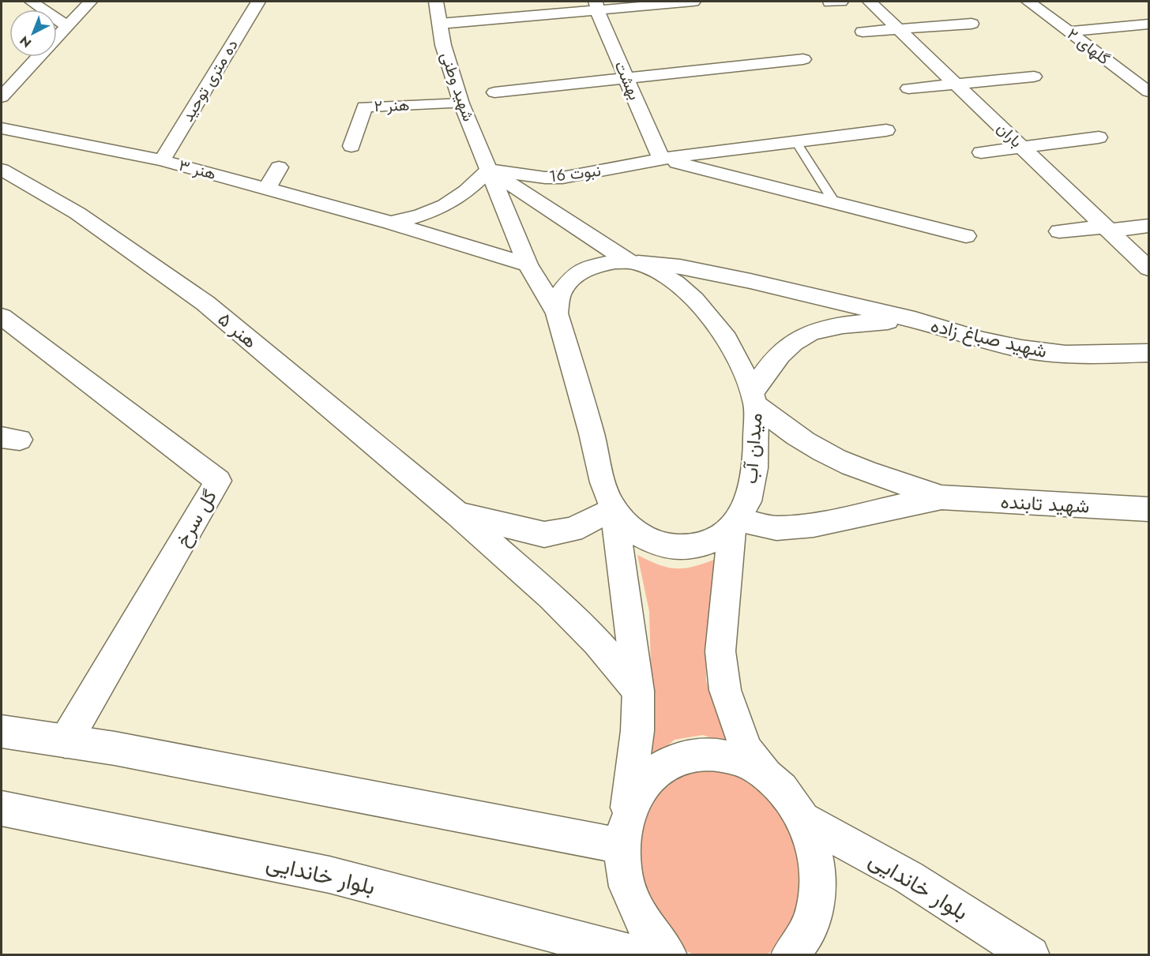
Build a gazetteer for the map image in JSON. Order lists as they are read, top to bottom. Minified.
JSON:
{"streets":{"street":["گلهای ۲","ده متری توحید","بهشت","شهید وطنی","هنر ۲","باران","هنر ۳","نبوت 16","هنر ۵","شهید صباغ زاده","میدان آب","شهید تابنده","گل سرخ","بلوار خاندایی"]},"crossings":[["ده متری توحید","هنر ۳"],["بهشت","نبوت 16"],["شهید وطنی","هنر ۲"],["شهید وطنی","هنر ۳"],["شهید وطنی","نبوت 16"],["شهید وطنی","میدان آب"],["شهید صباغ زاده","میدان آب"]],"north":"bottom left"}
